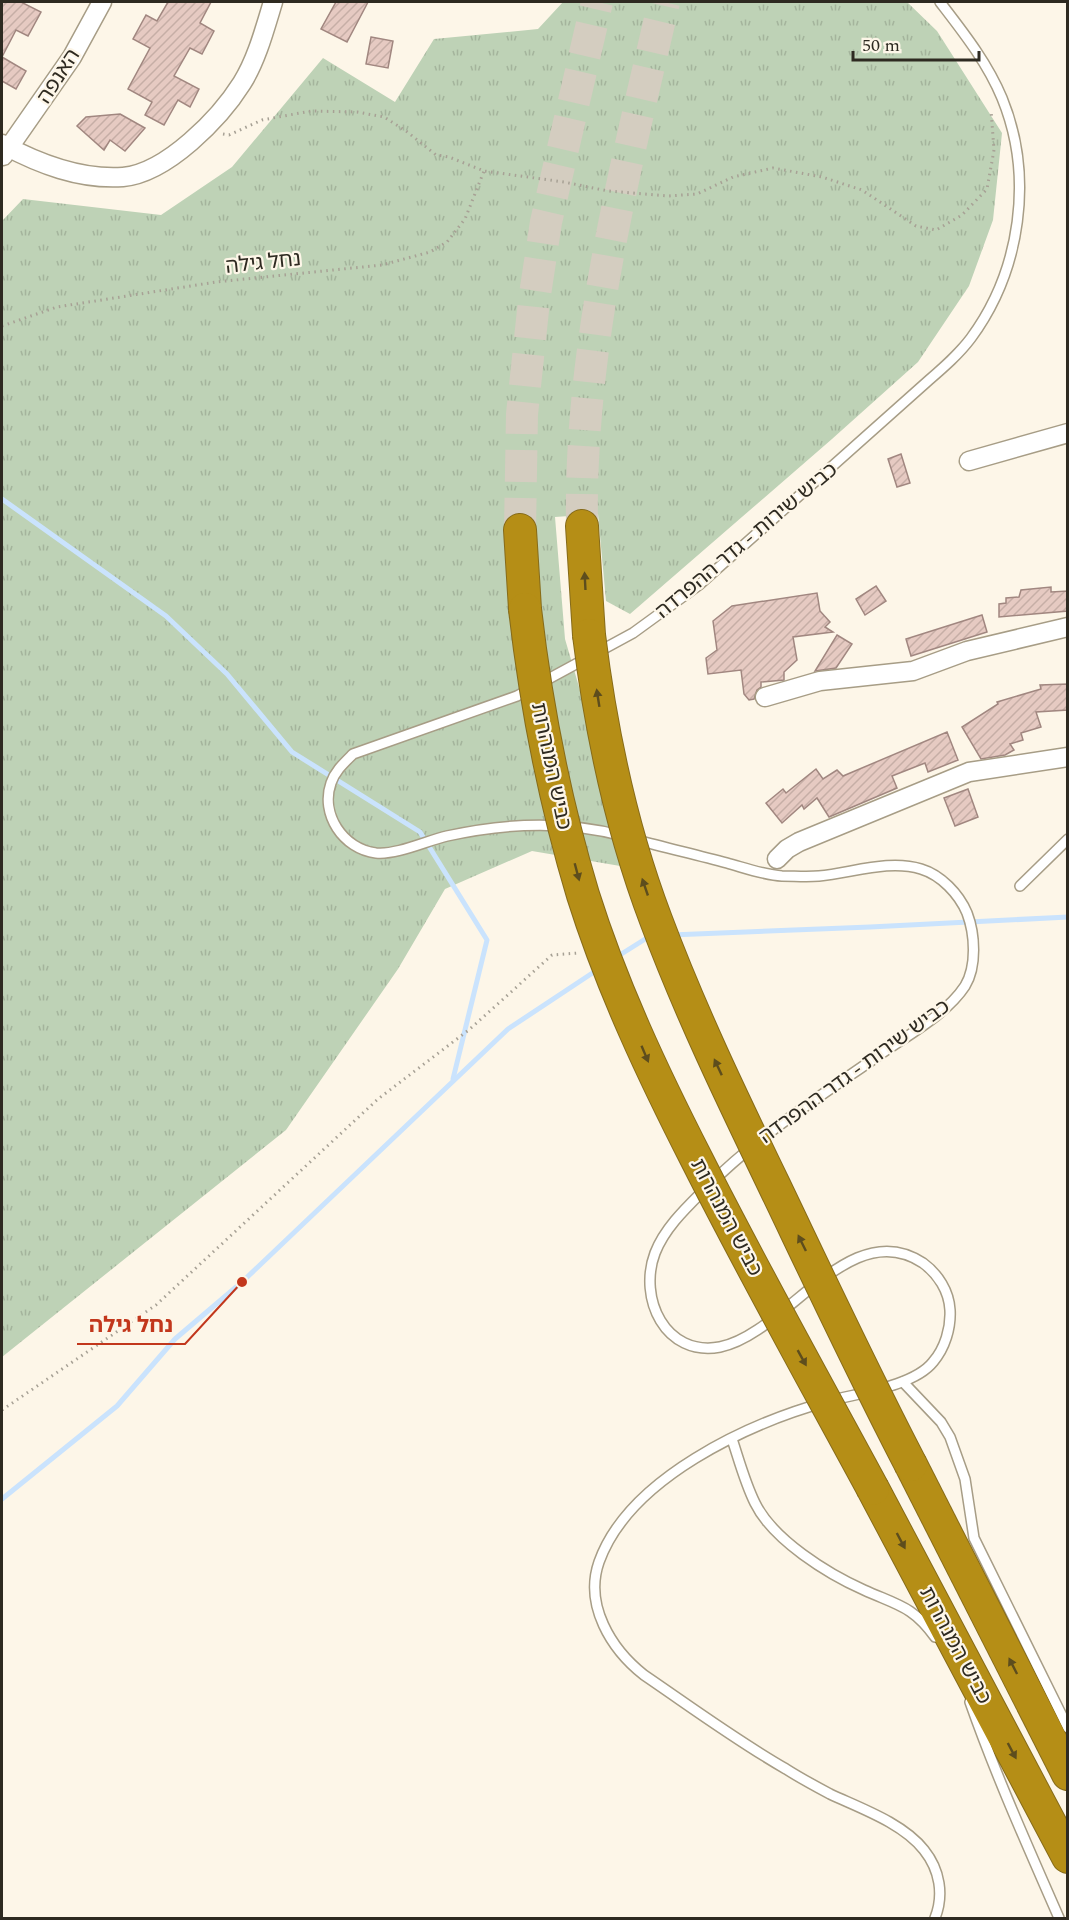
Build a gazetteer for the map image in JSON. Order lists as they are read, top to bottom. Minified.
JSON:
{"streets":{"highway":["כביש המנהרות"],"street":["האנפה"],"lane":["כביש שירות - גדר ההפרדה"],"path":["נחל גילה"]},"places":["נחל גילה"],"scale_bar":"50 m"}
